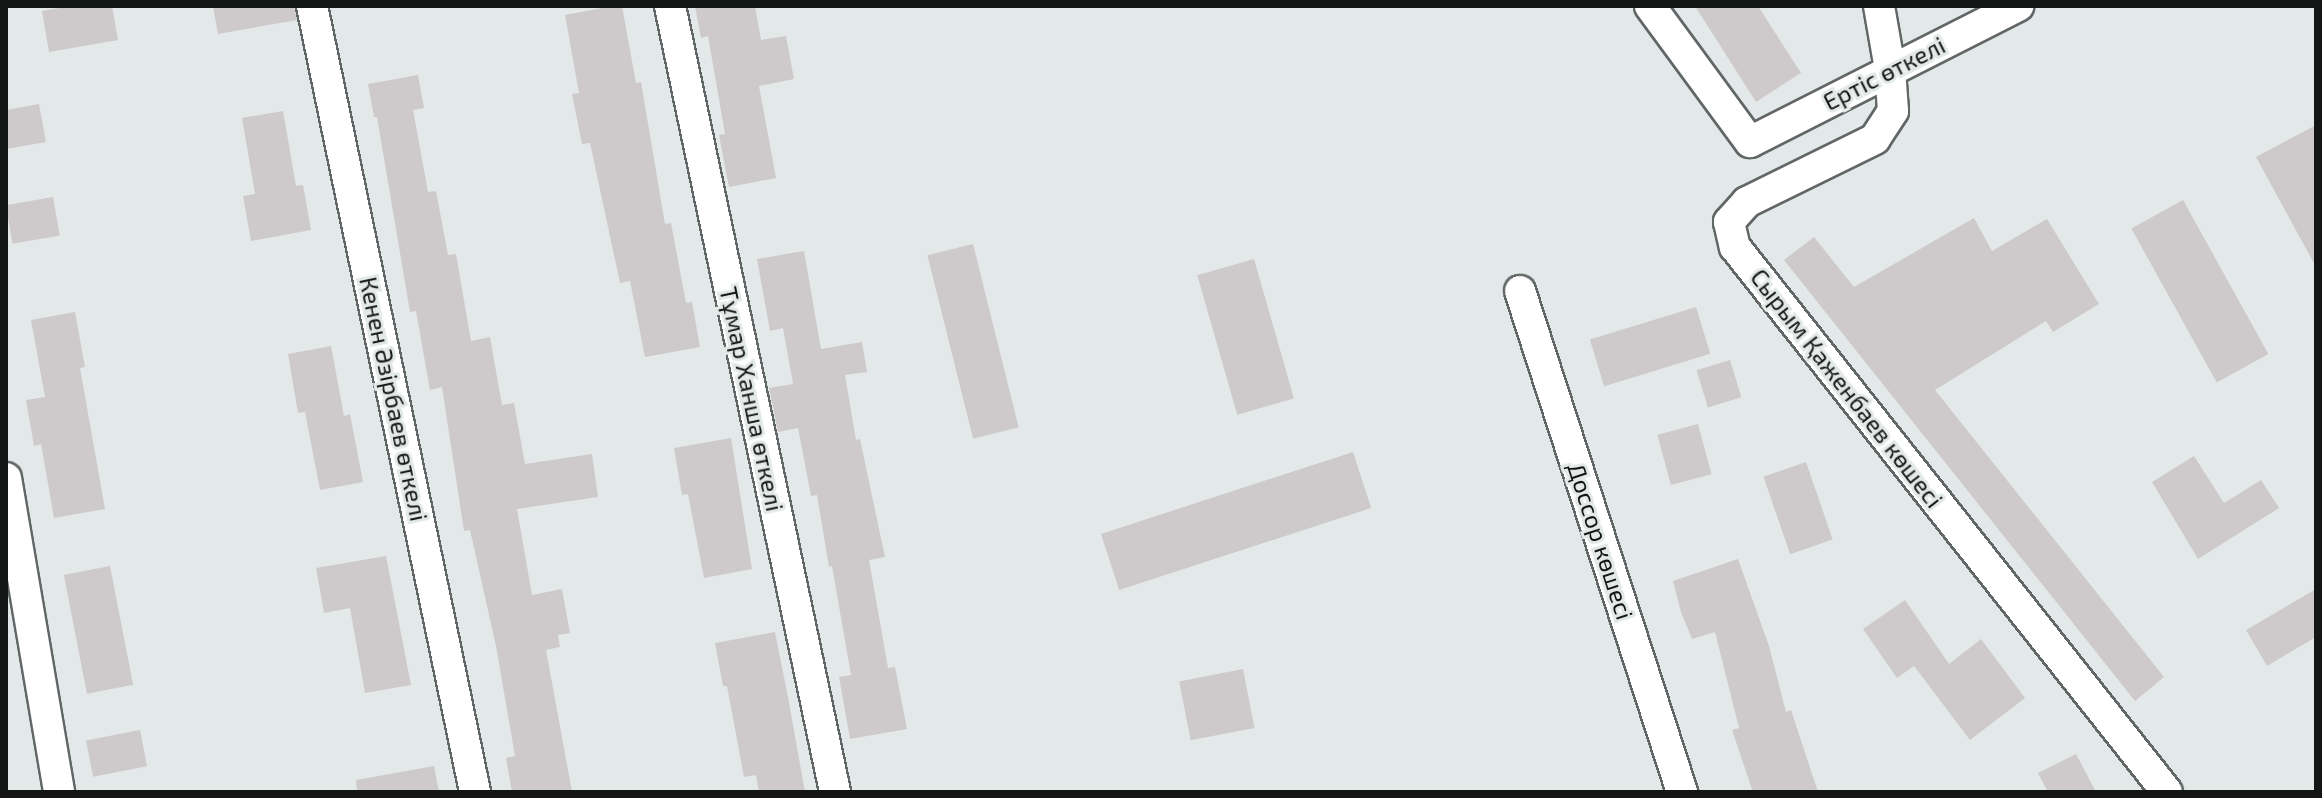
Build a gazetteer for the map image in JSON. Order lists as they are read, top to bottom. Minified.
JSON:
{"streets":{"street":["Ертіс өткелі","Сырым Қаженбаев көшесі","Кенен Әзірбаев өткелі","Тұмар Ханша өткелі","Доссор көшесі"]},"crossings":[["Ертіс өткелі","Сырым Қаженбаев көшесі"]]}
